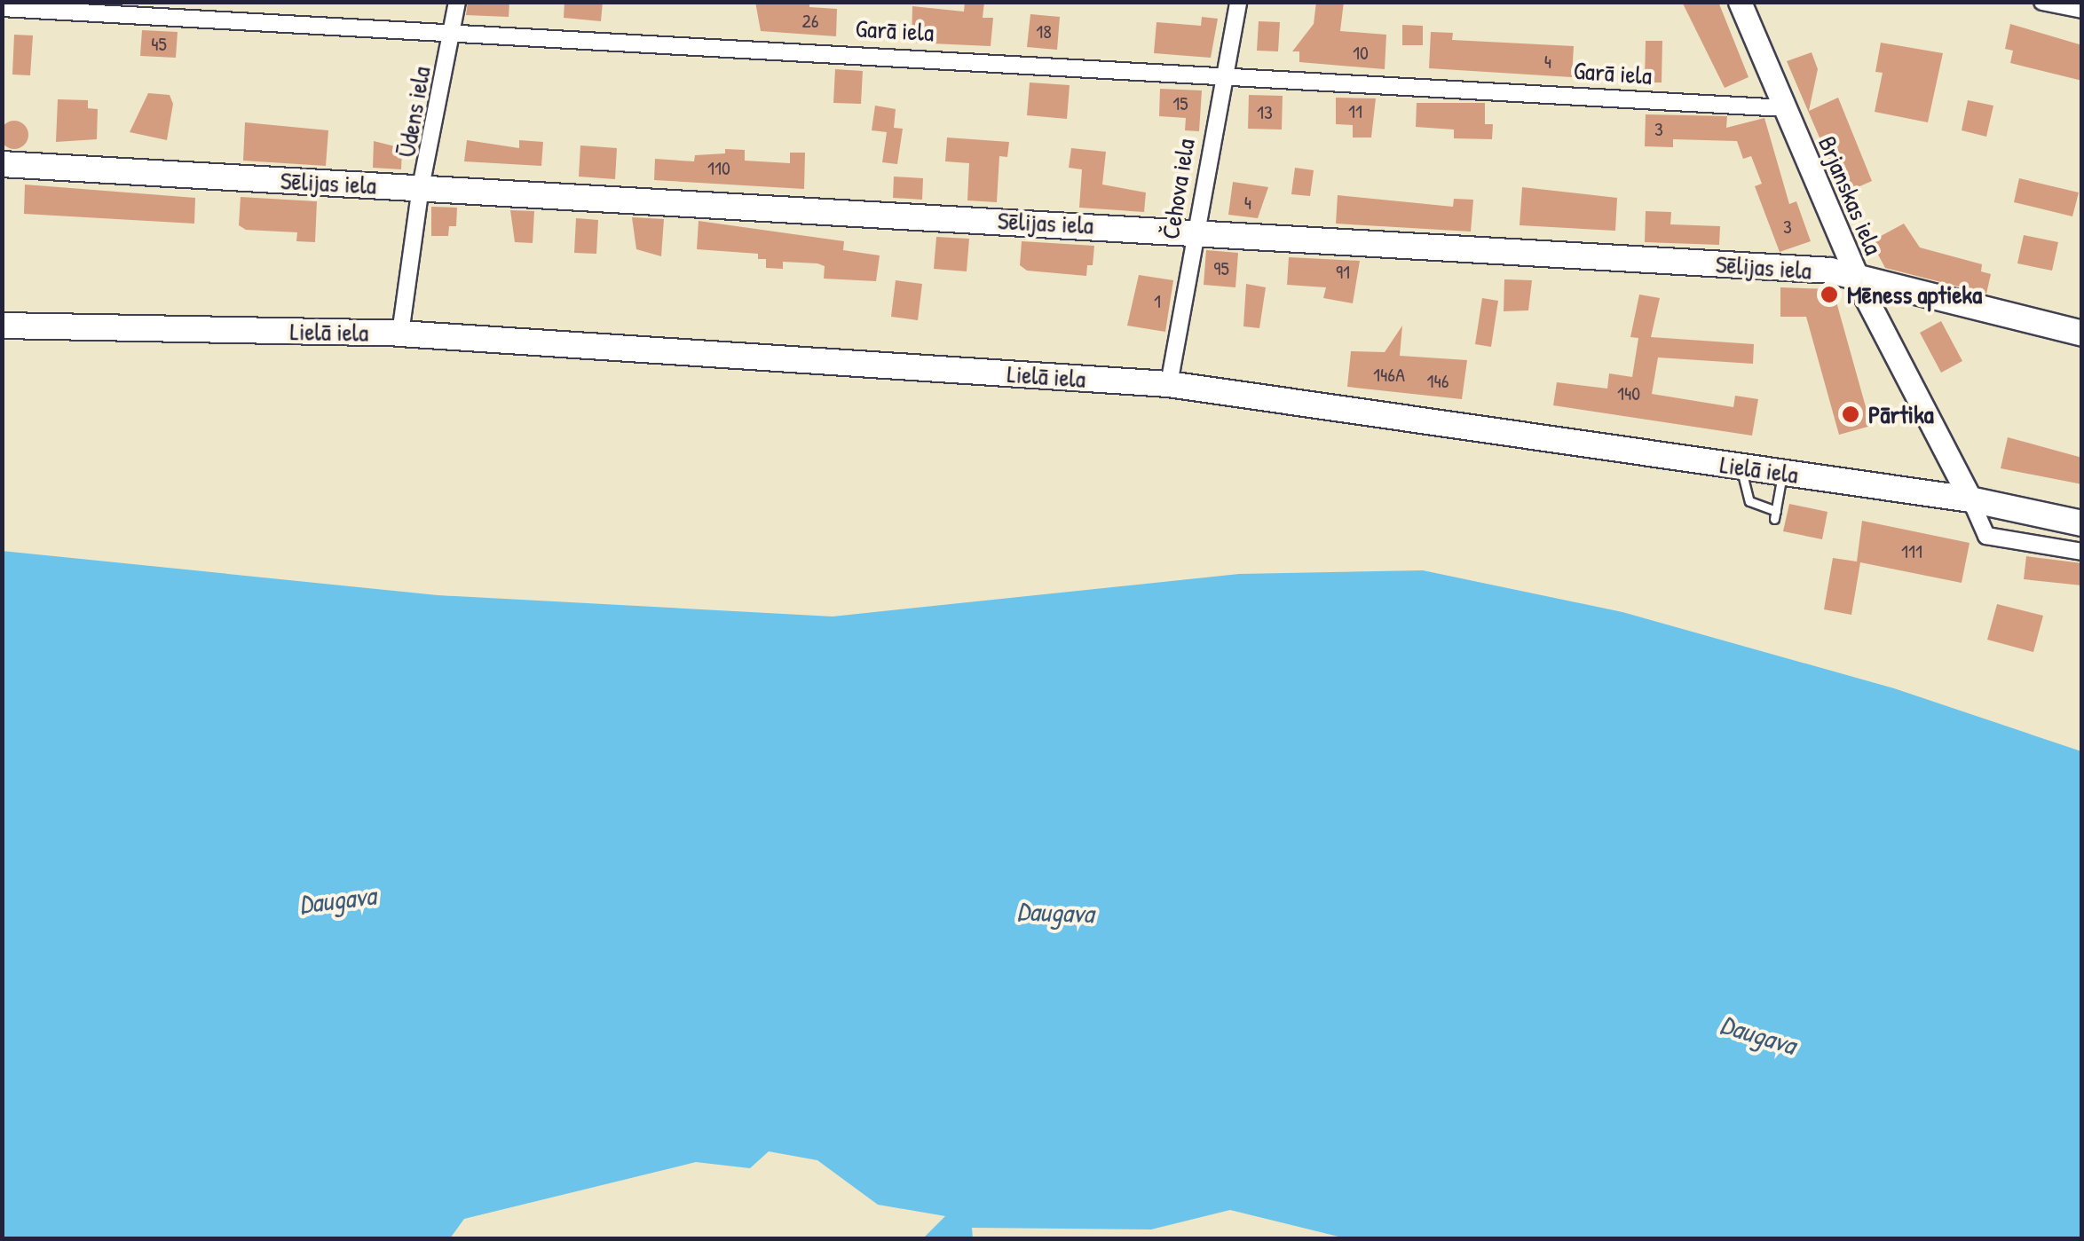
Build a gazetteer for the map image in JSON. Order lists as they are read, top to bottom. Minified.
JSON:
{"streets":{"main road":["Sēlijas iela","Brjanskas iela","Lielā iela"],"street":["Garā iela","Ūdens iela","Čehova iela"]},"crossings":[["Garā iela","Ūdens iela"],["Garā iela","Čehova iela"],["Garā iela","Brjanskas iela"],["Ūdens iela","Sēlijas iela"],["Ūdens iela","Lielā iela"],["Sēlijas iela","Čehova iela"],["Sēlijas iela","Brjanskas iela"],["Čehova iela","Lielā iela"],["Brjanskas iela","Lielā iela"]],"water":["Daugava"],"places":["Mēness aptieka","Pārtika"],"house_numbers":["26","18","45","10","4","15","11","13","3","110","4","3","95","91","1","146A","146","140","111"]}
